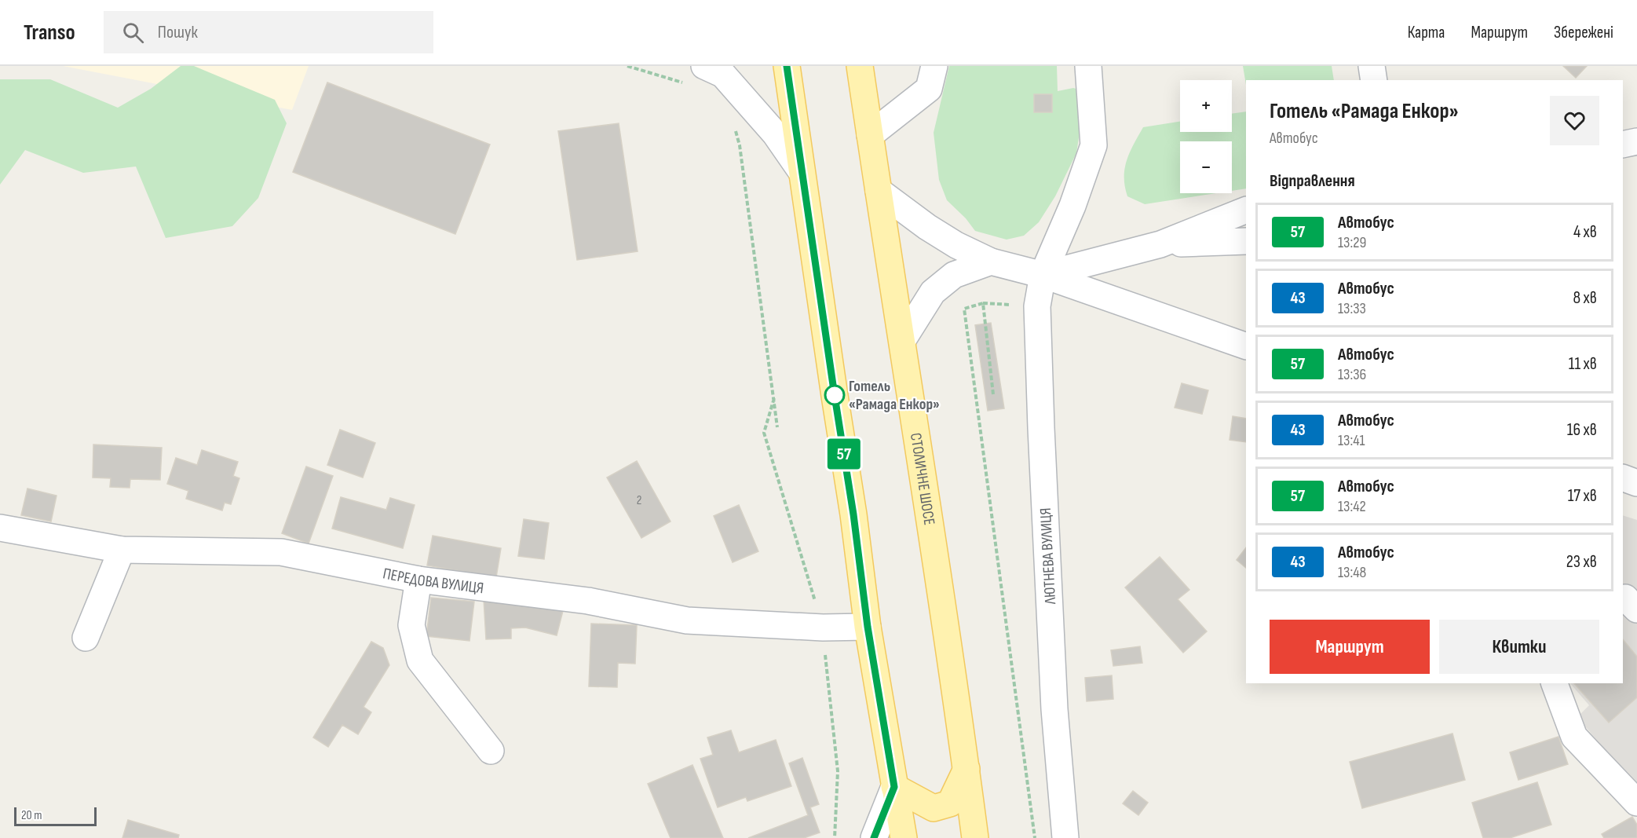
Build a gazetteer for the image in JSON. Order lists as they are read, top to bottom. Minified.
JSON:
{"streets":{"main road":["СТОЛИЧНЕ ШОСЕ"],"street":["ЛЮТНЕВА ВУЛИЦЯ","ПЕРЕДОВА ВУЛИЦЯ"]},"places":["Готель «Рамада Енкор»"],"lines":["bus line 57"],"house_numbers":["2"],"scale_bar":"20 m","page":{"header":"Transo","search":"Пошук","nav":["Карта","Маршрут","Збережені"],"on_map":"57","map_buttons":["+","−"],"heading":[["Готель «Рамада Енкор»","Автобус"],"Відправлення"],"list":[{"mark":"57","name":"Автобус","note":"13:29","value":"4 хв"},{"mark":"43","name":"Автобус","note":"13:33","value":"8 хв"},{"mark":"57","name":"Автобус","note":"13:36","value":"11 хв"},{"mark":"43","name":"Автобус","note":"13:41","value":"16 хв"},{"mark":"57","name":"Автобус","note":"13:42","value":"17 хв"},{"mark":"43","name":"Автобус","note":"13:48","value":"23 хв"}],"buttons":["Маршрут","Квитки"],"scale":"20 m"}}
